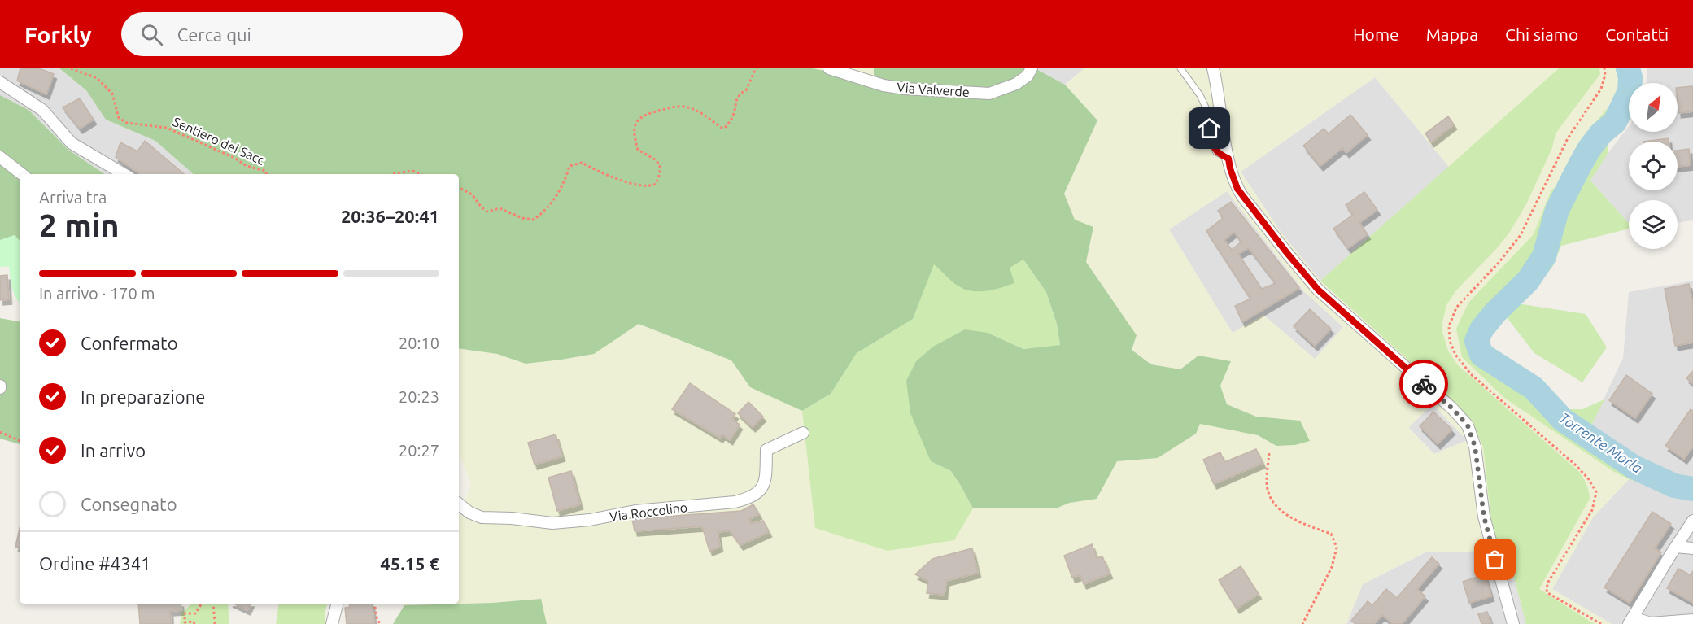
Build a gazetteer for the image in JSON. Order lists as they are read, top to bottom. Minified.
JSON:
{"streets":{"street":["Via Valverde","Via Roccolino"],"path":["Sentiero dei Sacc"]},"water":["Torrente Morla"],"north":"top right","page":{"header":"Forkly","search":"Cerca qui","nav":["Home","Mappa","Chi siamo","Contatti"],"heading":["2 min","Arriva tra","20:36–20:41"],"panel":["Ordine #4341","45.15 €"],"bar":"In arrivo · 170 m","list":[["Confermato","20:10"],["In preparazione","20:23"],["In arrivo","20:27"],"Consegnato"]}}
